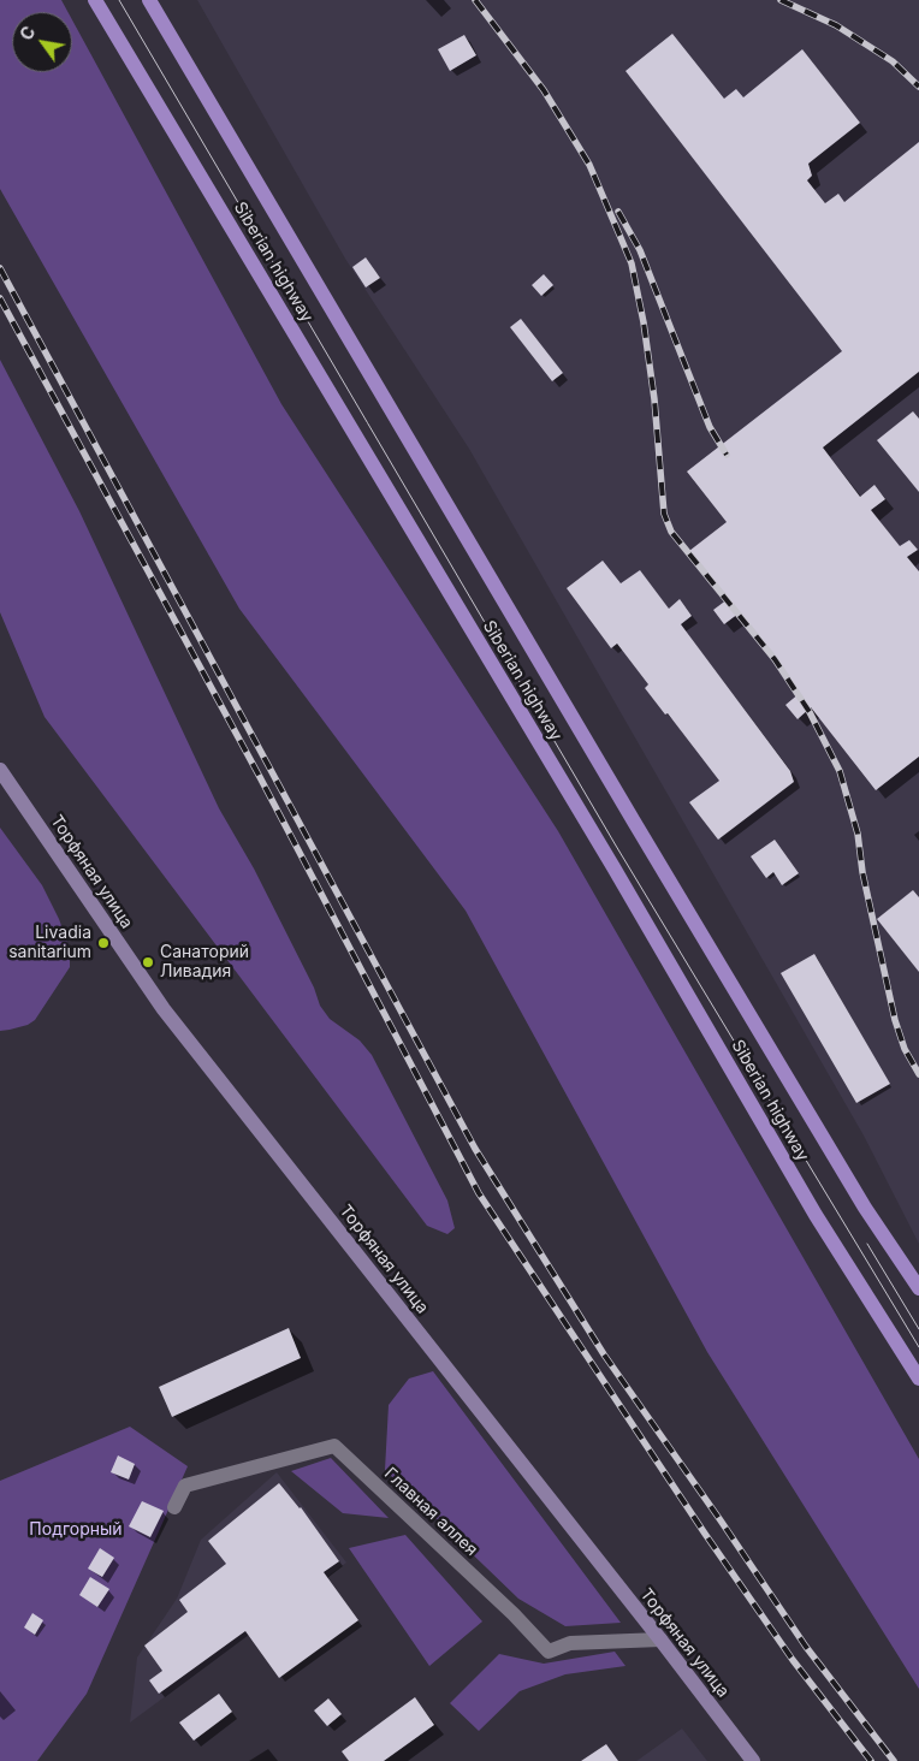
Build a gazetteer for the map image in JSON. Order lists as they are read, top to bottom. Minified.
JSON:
{"streets":{"main road":["Siberian highway"],"street":["Торфяная улица","Главная аллея"]},"crossings":[["Торфяная улица","Главная аллея"]],"parks":["Подгорный"],"places":["Livadia sanitarium","Санаторий Ливадия"],"north":"top left"}
